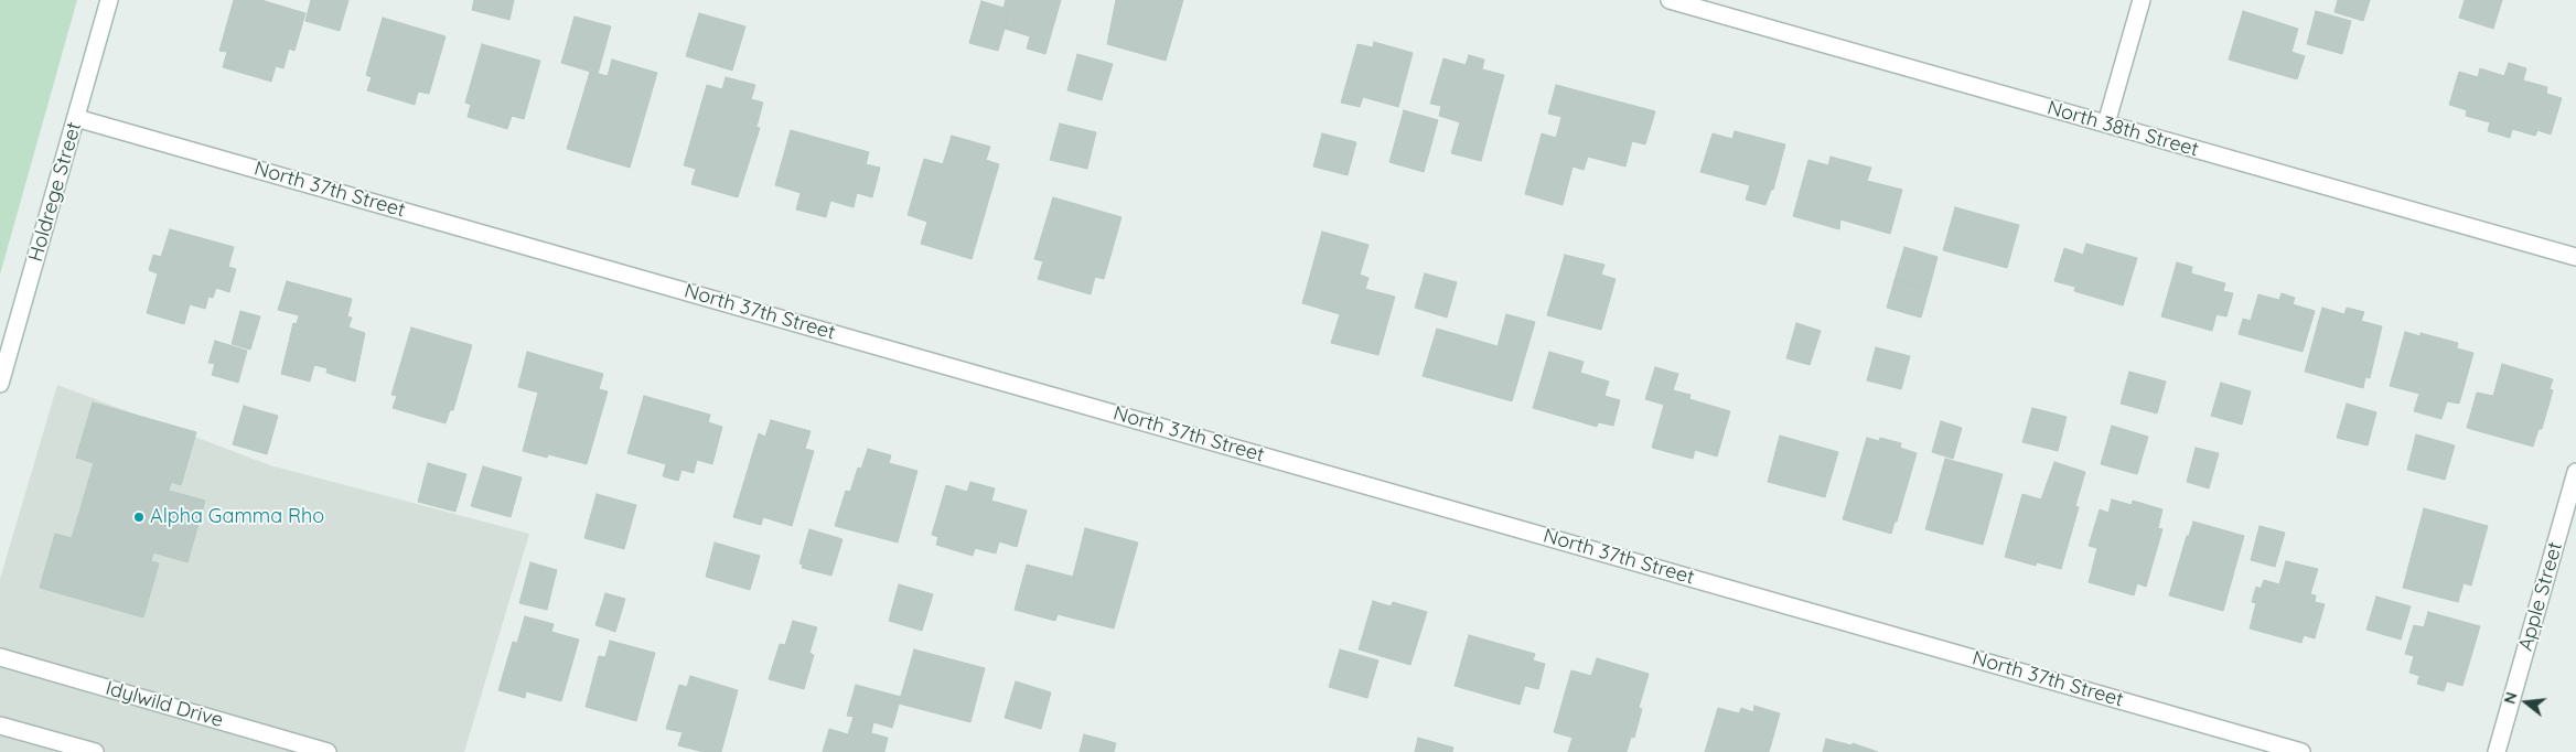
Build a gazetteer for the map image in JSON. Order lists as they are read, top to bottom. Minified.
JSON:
{"streets":{"street":["North 38th Street","North 37th Street","Holdrege Street","Apple Street","Idylwild Drive"]},"crossings":[["North 37th Street","Holdrege Street"]],"places":["Alpha Gamma Rho"],"north":"left"}
